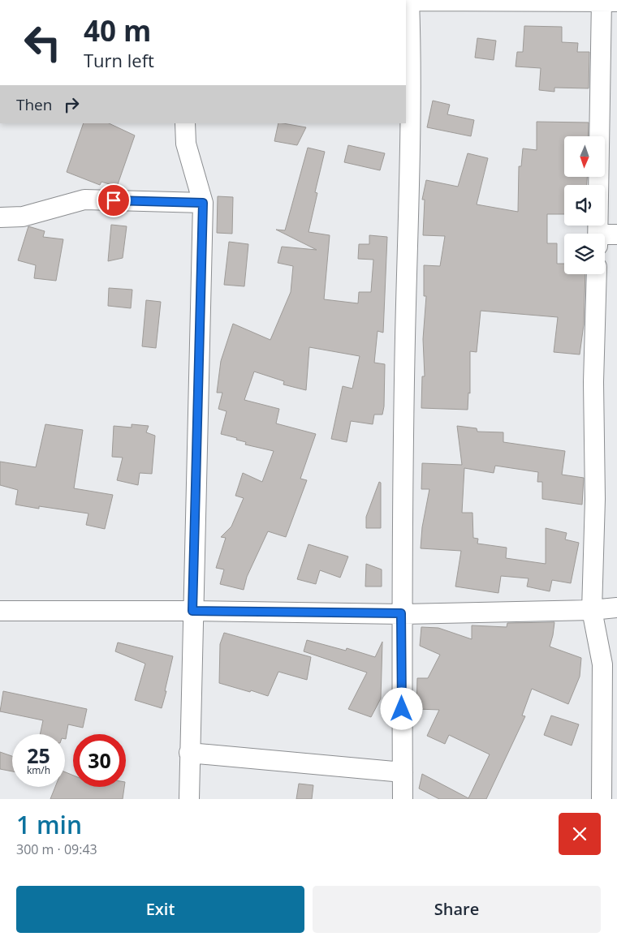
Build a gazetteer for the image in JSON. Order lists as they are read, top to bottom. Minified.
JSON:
{"north":"bottom","page":{"turn":["40 m","Turn left"],"then":"Then","speed":"25 km/h","limit":"30","heading":["1 min","300 m · 09:43"],"buttons":["Exit","Share"]}}
